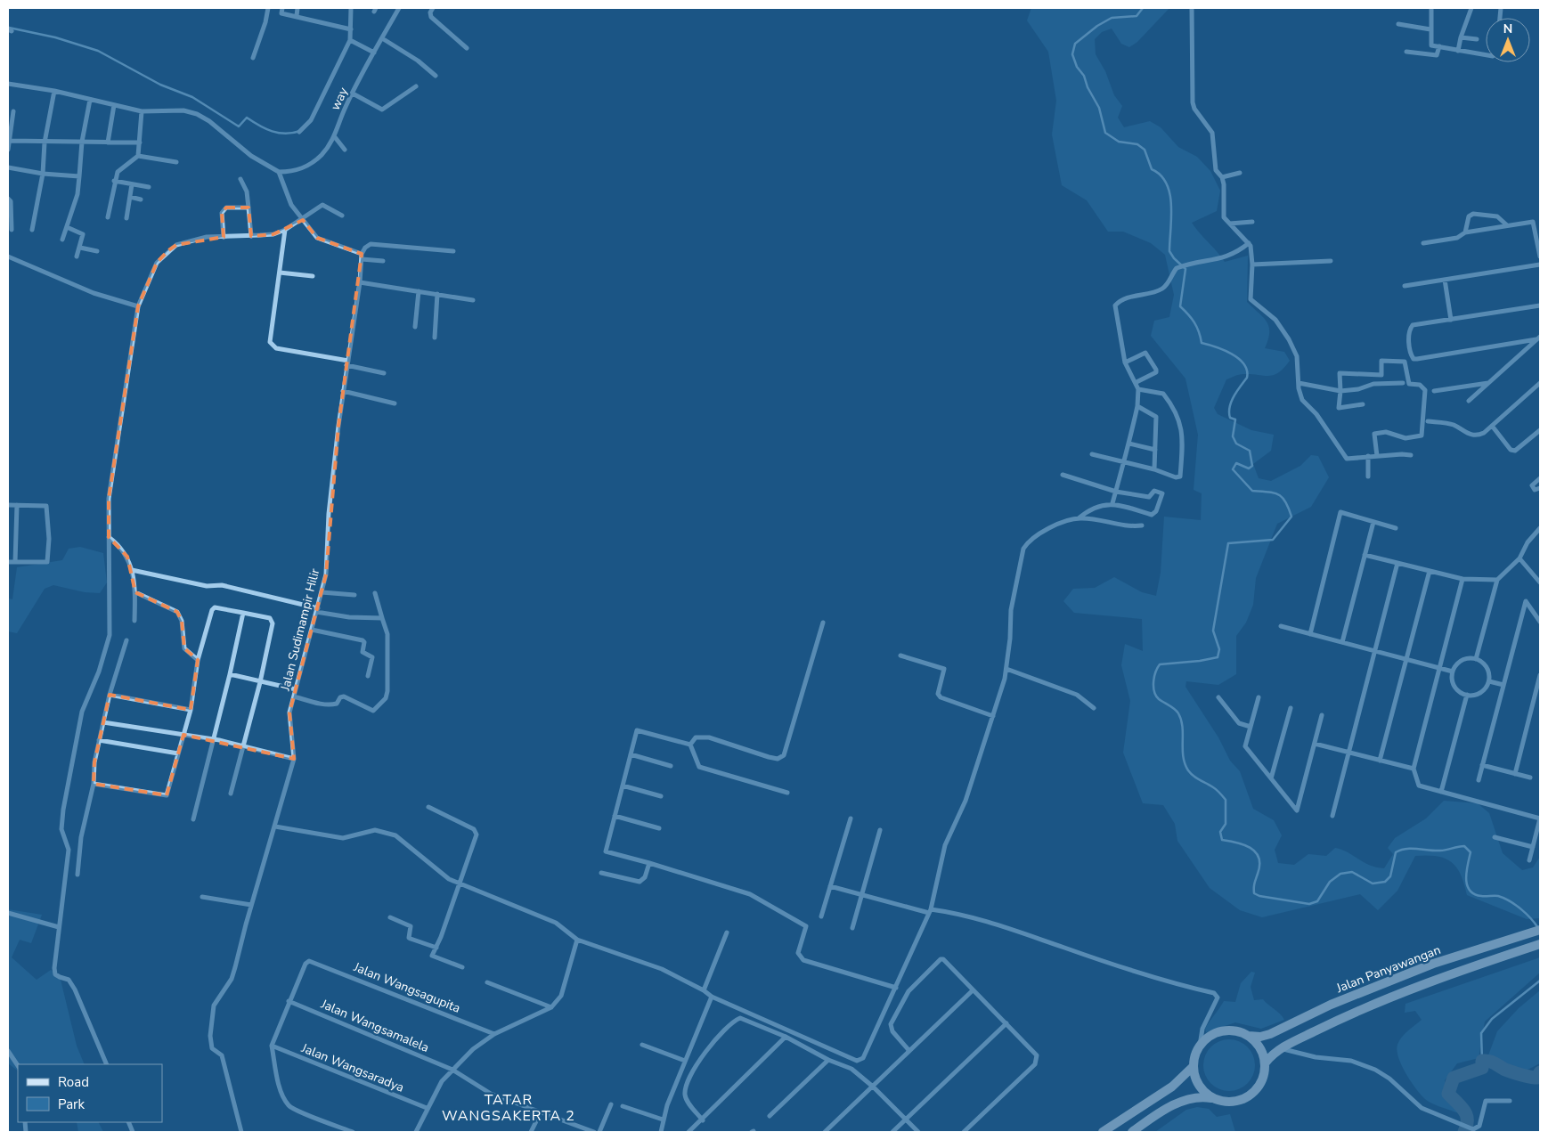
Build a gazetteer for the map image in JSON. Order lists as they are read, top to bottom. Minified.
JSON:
{"streets":{"main road":["Jalan Panyawangan"],"street":["way","Jalan Sudimampir Hilir","Jalan Wangsagupita","Jalan Wangsamalela","Jalan Wangsaradya"]},"crossings":[["Jalan Wangsagupita","Jalan Wangsamalela"]],"districts":["TATAR WANGSAKERTA 2"],"legend":["Road","Park"],"north":"top"}
